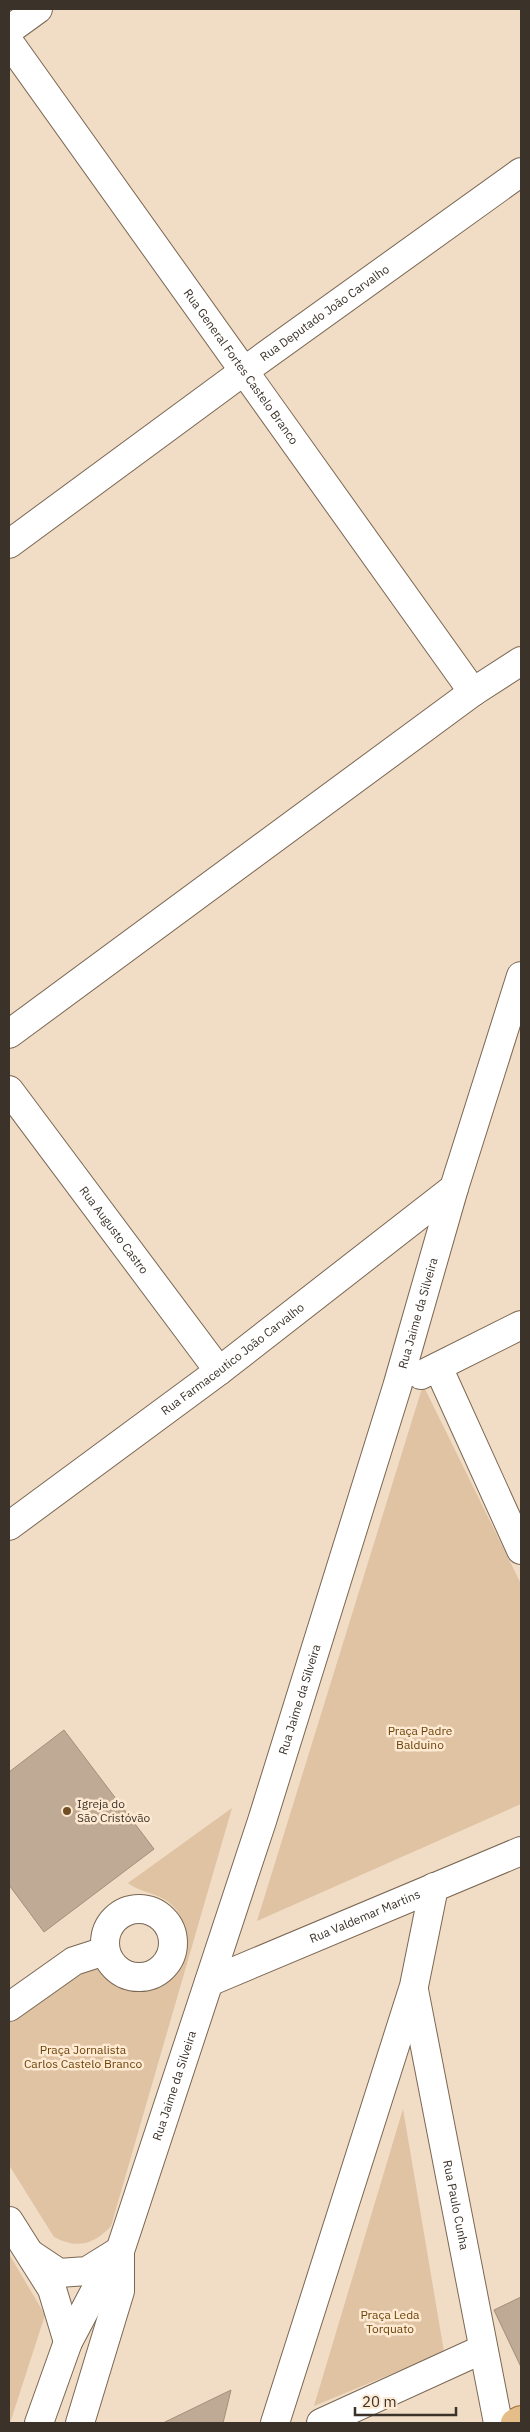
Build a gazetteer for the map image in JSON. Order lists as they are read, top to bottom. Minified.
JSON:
{"streets":{"street":["Rua Deputado João Carvalho","Rua General Fortes Castelo Branco","Rua Augusto Castro","Rua Jaime da Silveira","Rua Farmaceutico João Carvalho","Rua Valdemar Martins","Rua Paulo Cunha"]},"crossings":[["Rua Deputado João Carvalho","Rua General Fortes Castelo Branco"],["Rua Augusto Castro","Rua Farmaceutico João Carvalho"],["Rua Jaime da Silveira","Rua Farmaceutico João Carvalho"],["Rua Jaime da Silveira","Rua Valdemar Martins"]],"parks":["Praça Padre Balduino","Praça Jornalista Carlos Castelo Branco","Praça Leda Torquato"],"places":["Igreja do São Cristóvão"],"scale_bar":"20 m"}
